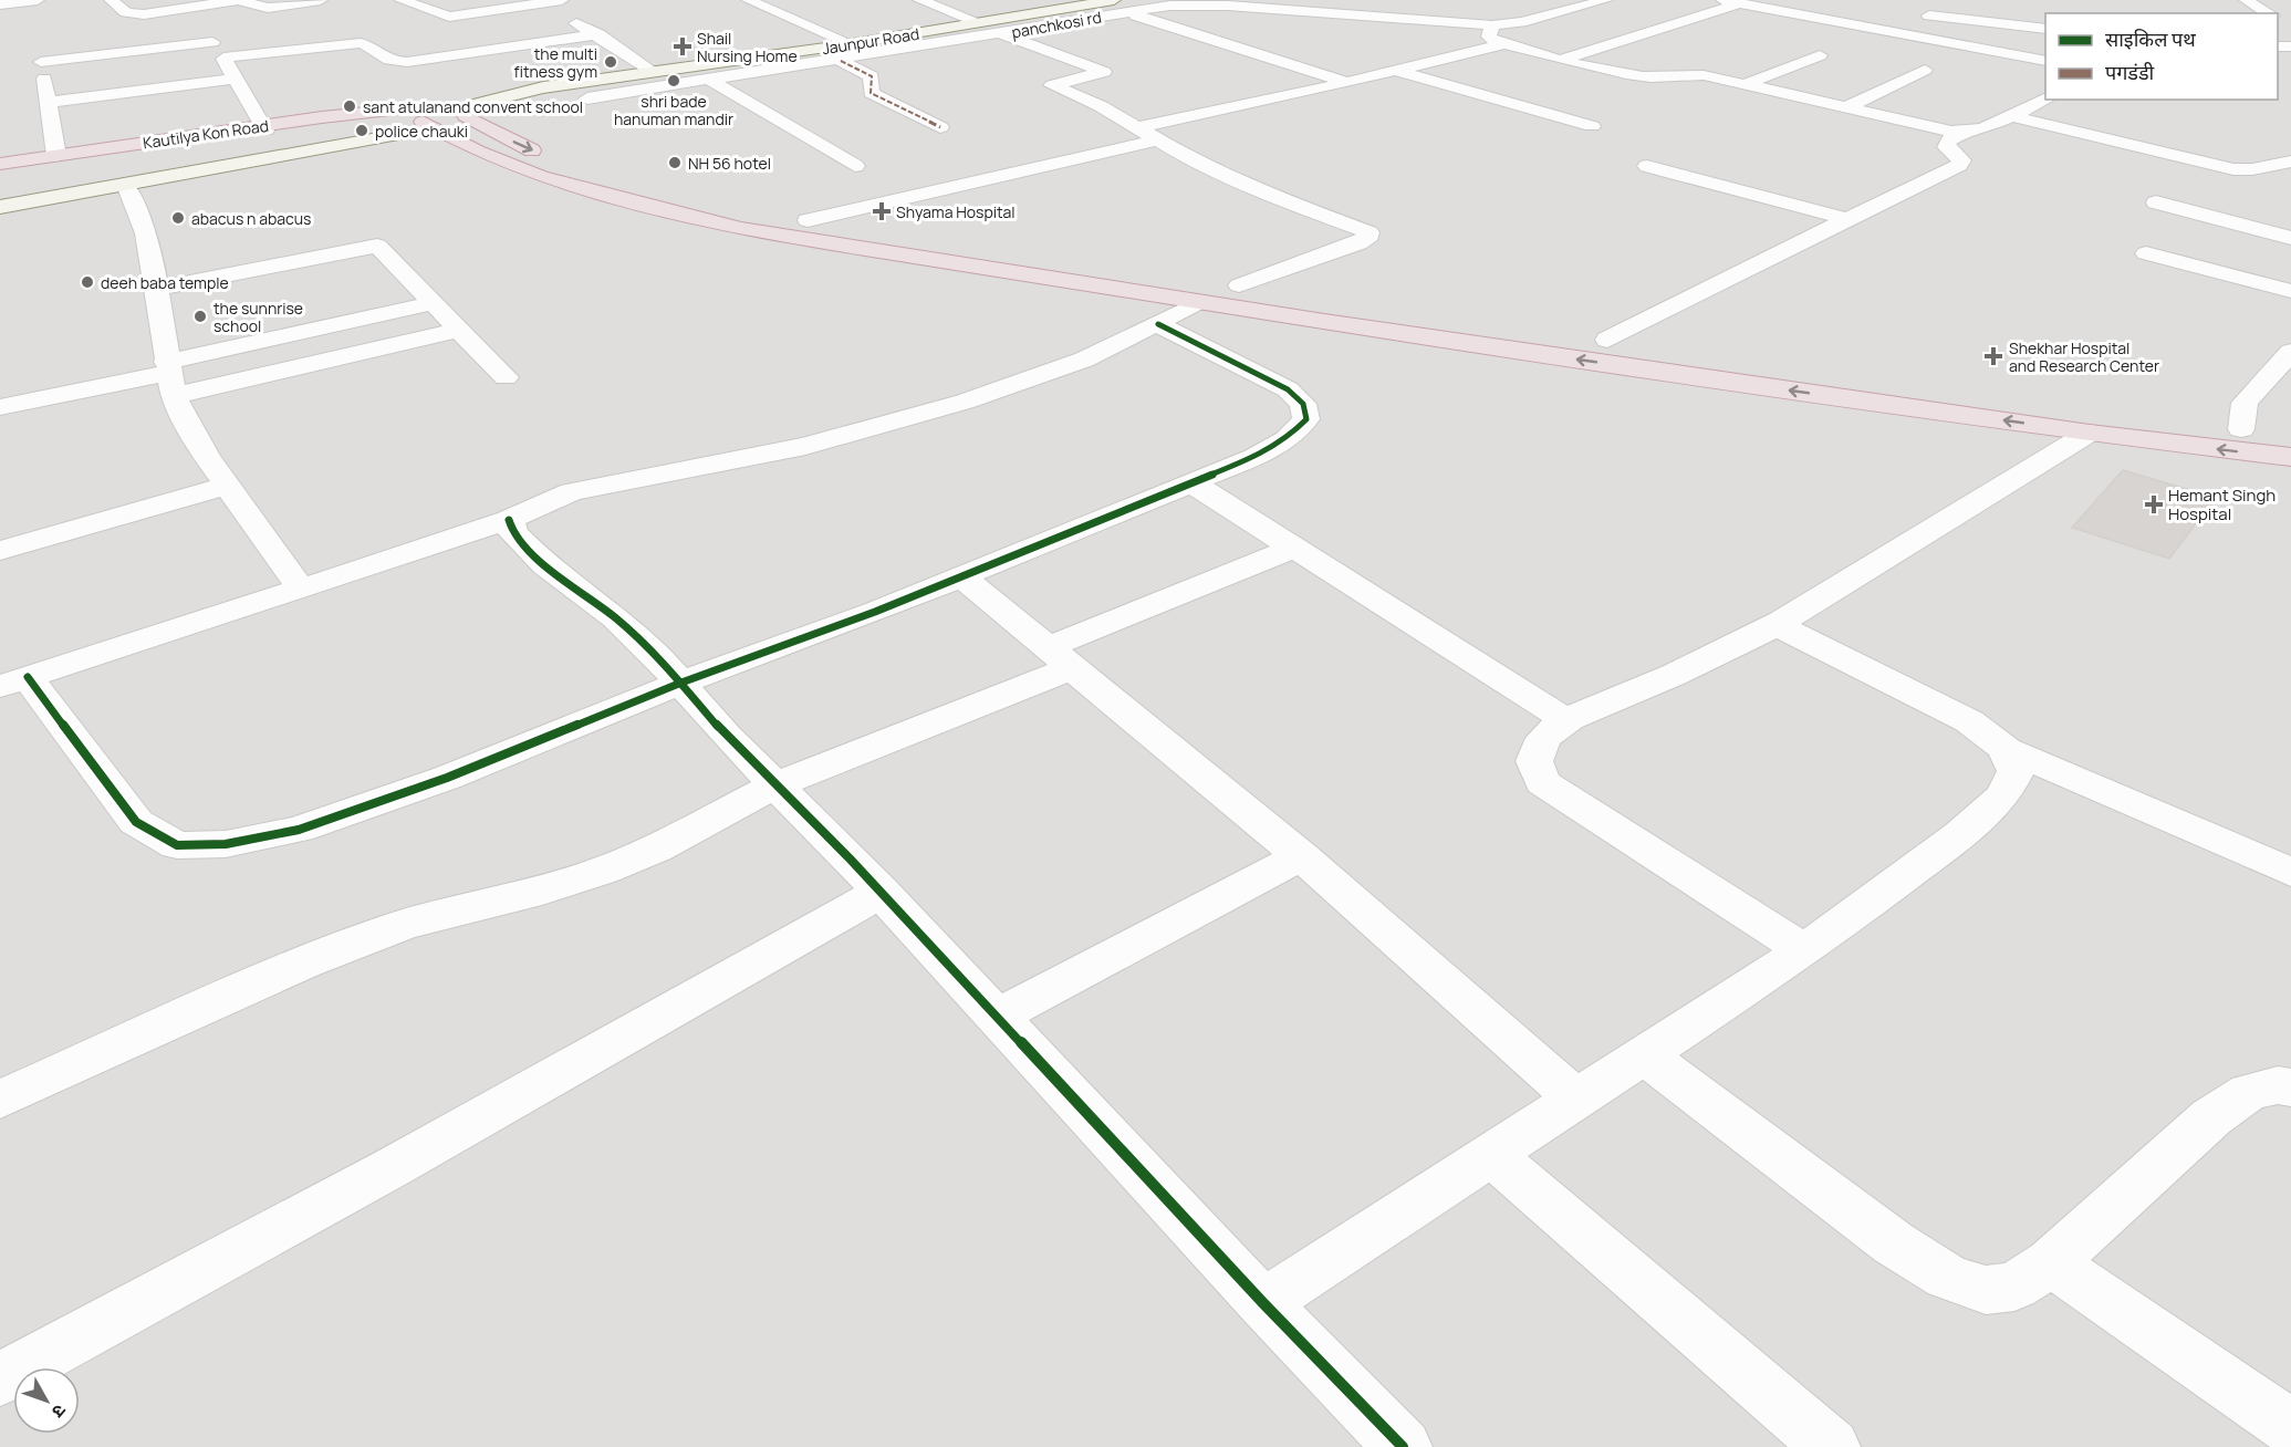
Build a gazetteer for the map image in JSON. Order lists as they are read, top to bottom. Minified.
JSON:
{"streets":{"highway":["Kautilya Kon Road"],"street":["panchkosi rd","Jaunpur Road"]},"crossings":[["panchkosi rd","Jaunpur Road"],["Jaunpur Road","Kautilya Kon Road"]],"places":{"health":["Shail Nursing Home","Shyama Hospital","Shekhar Hospital and Research Center","Hemant Singh Hospital"],"other":["the multi fitness gym","shri bade hanuman mandir","sant atulanand convent school","police chauki","NH 56 hotel","abacus n abacus","deeh baba temple","the sunnrise school"]},"legend":["साइकिल पथ","पगडंडी"],"north":"bottom right"}
